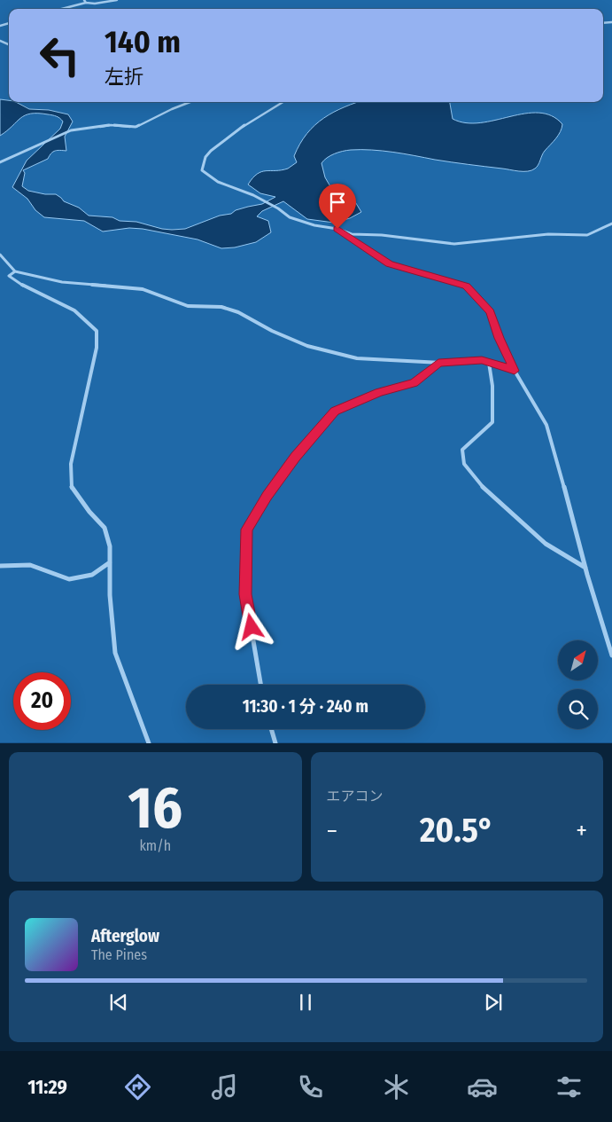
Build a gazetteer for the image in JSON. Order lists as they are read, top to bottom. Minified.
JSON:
{"north":"top right","page":{"turn":["140 m","左折"],"limit":"20","trip":"11:30 · 1 分 · 240 m","tile":[["16","km/h"],"エアコン"],"heat":["−","20.5°","+"],"song":["Afterglow","The Pines"],"tabs":"11:29"}}
